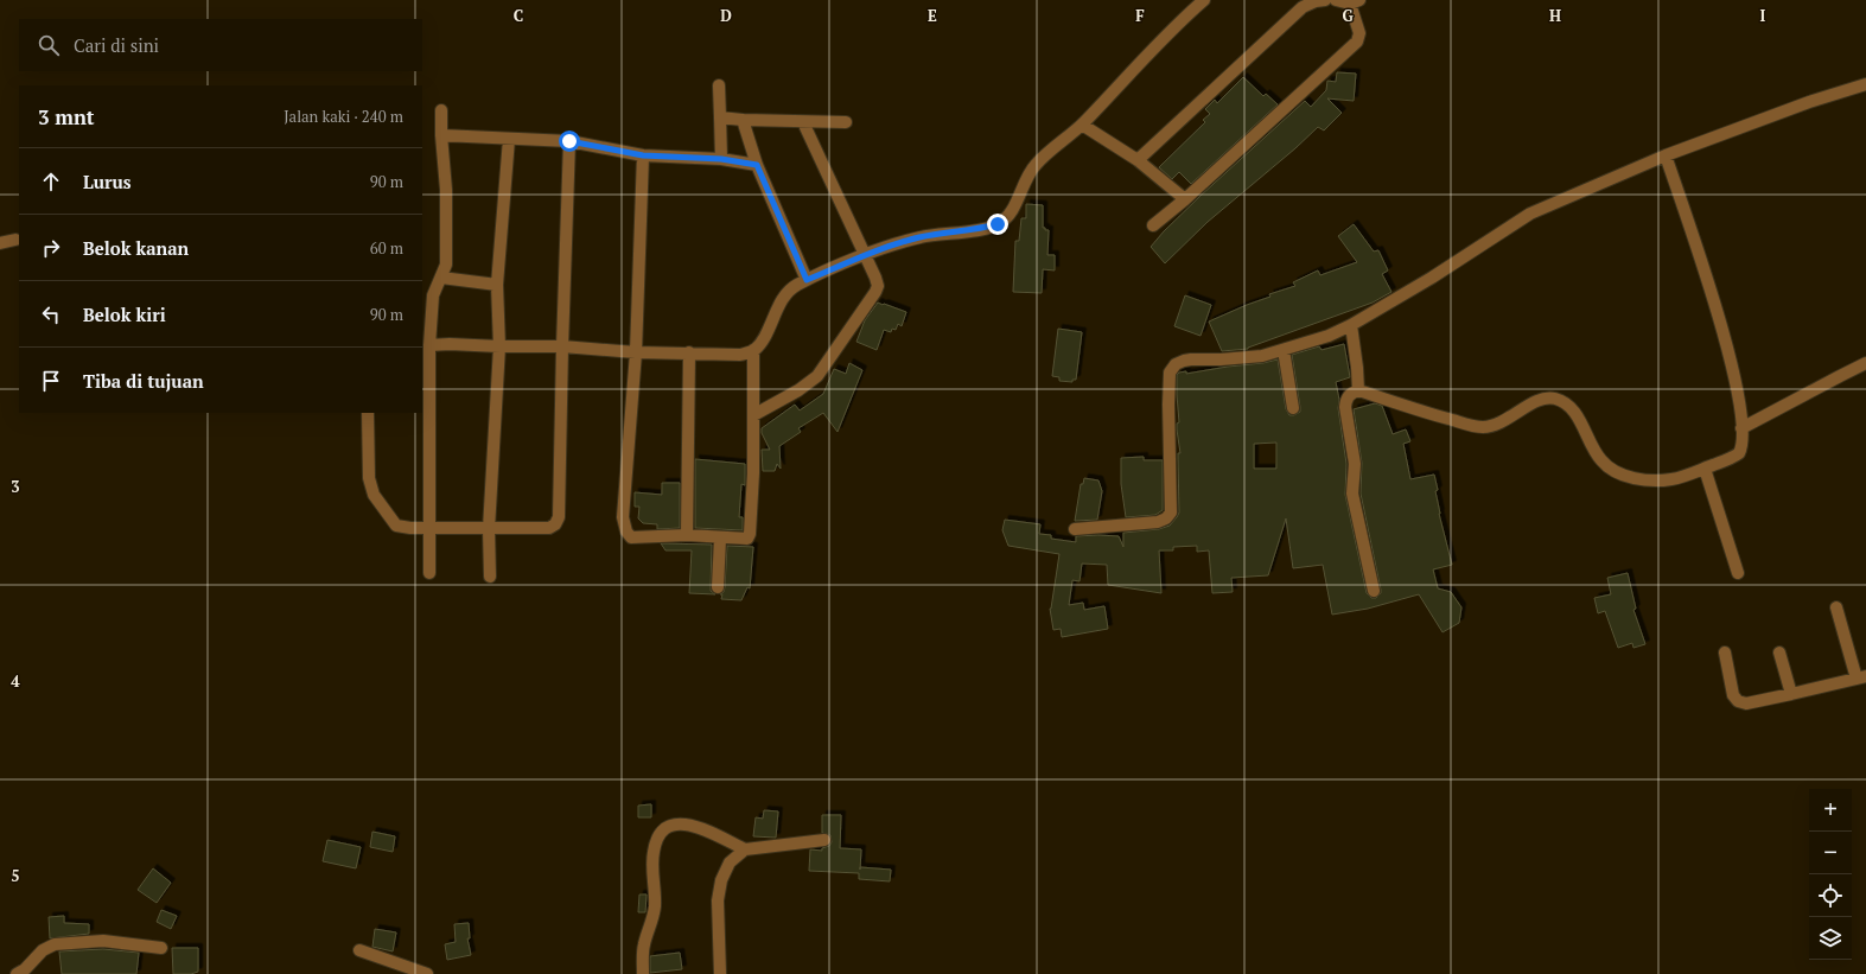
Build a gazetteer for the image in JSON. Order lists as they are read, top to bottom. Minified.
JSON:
{"page":{"search":"Cari di sini","heading":["3 mnt","Jalan kaki · 240 m"],"list":[["Lurus","90 m"],["Belok kanan","60 m"],["Belok kiri","90 m"],"Tiba di tujuan"],"map_buttons":["+","−"]},"grid":{"columns":["C","D","E","F","G","H","I"],"rows":["3","4","5"]}}
